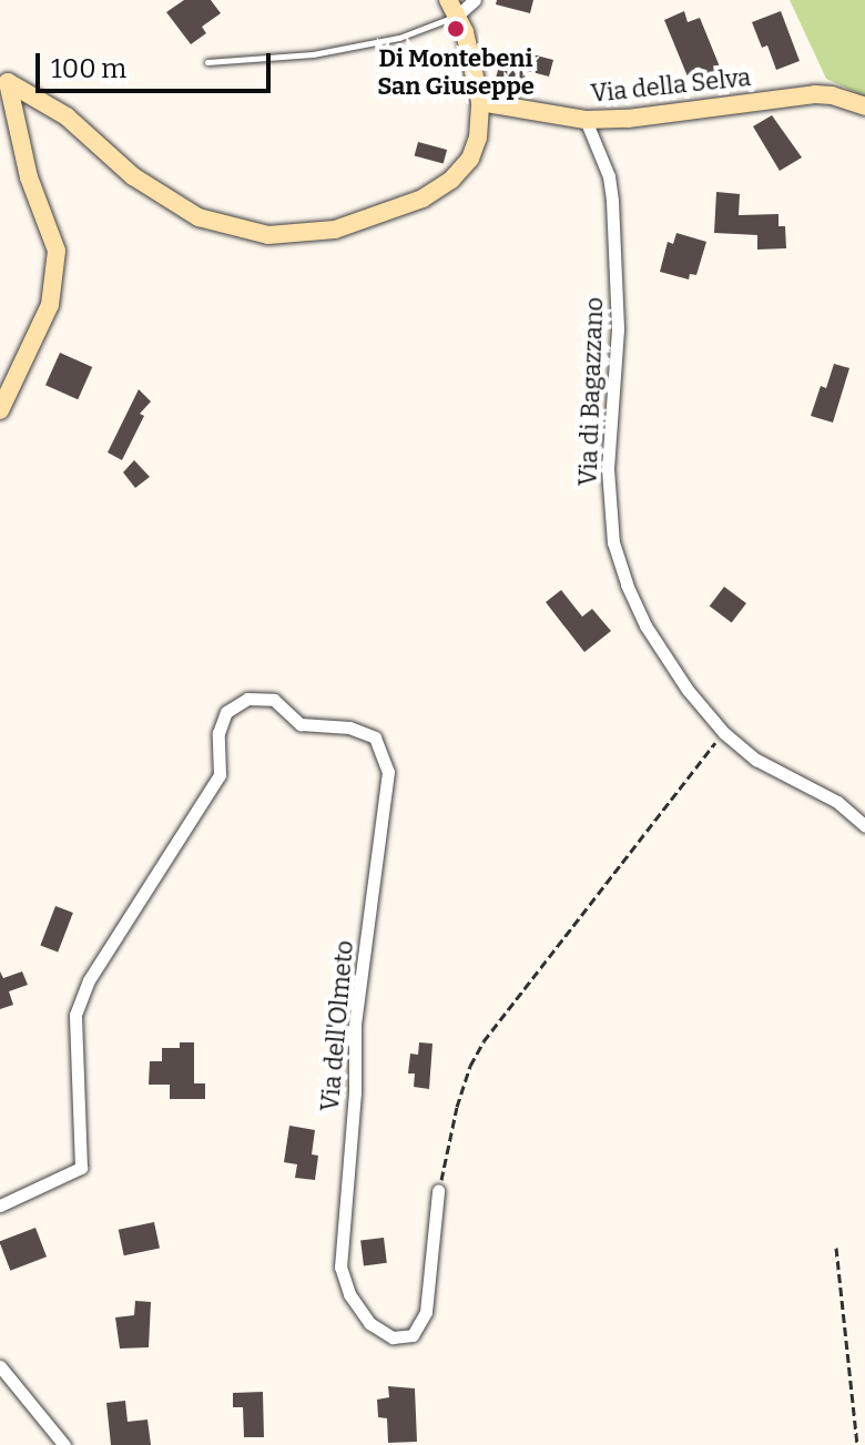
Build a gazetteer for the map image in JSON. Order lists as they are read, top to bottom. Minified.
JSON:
{"streets":{"street":["Via della Selva","Via di Bagazzano","Via dell'Olmeto"]},"crossings":[["Via della Selva","Via di Bagazzano"]],"places":["Di Montebeni San Giuseppe"],"scale_bar":"100 m"}
